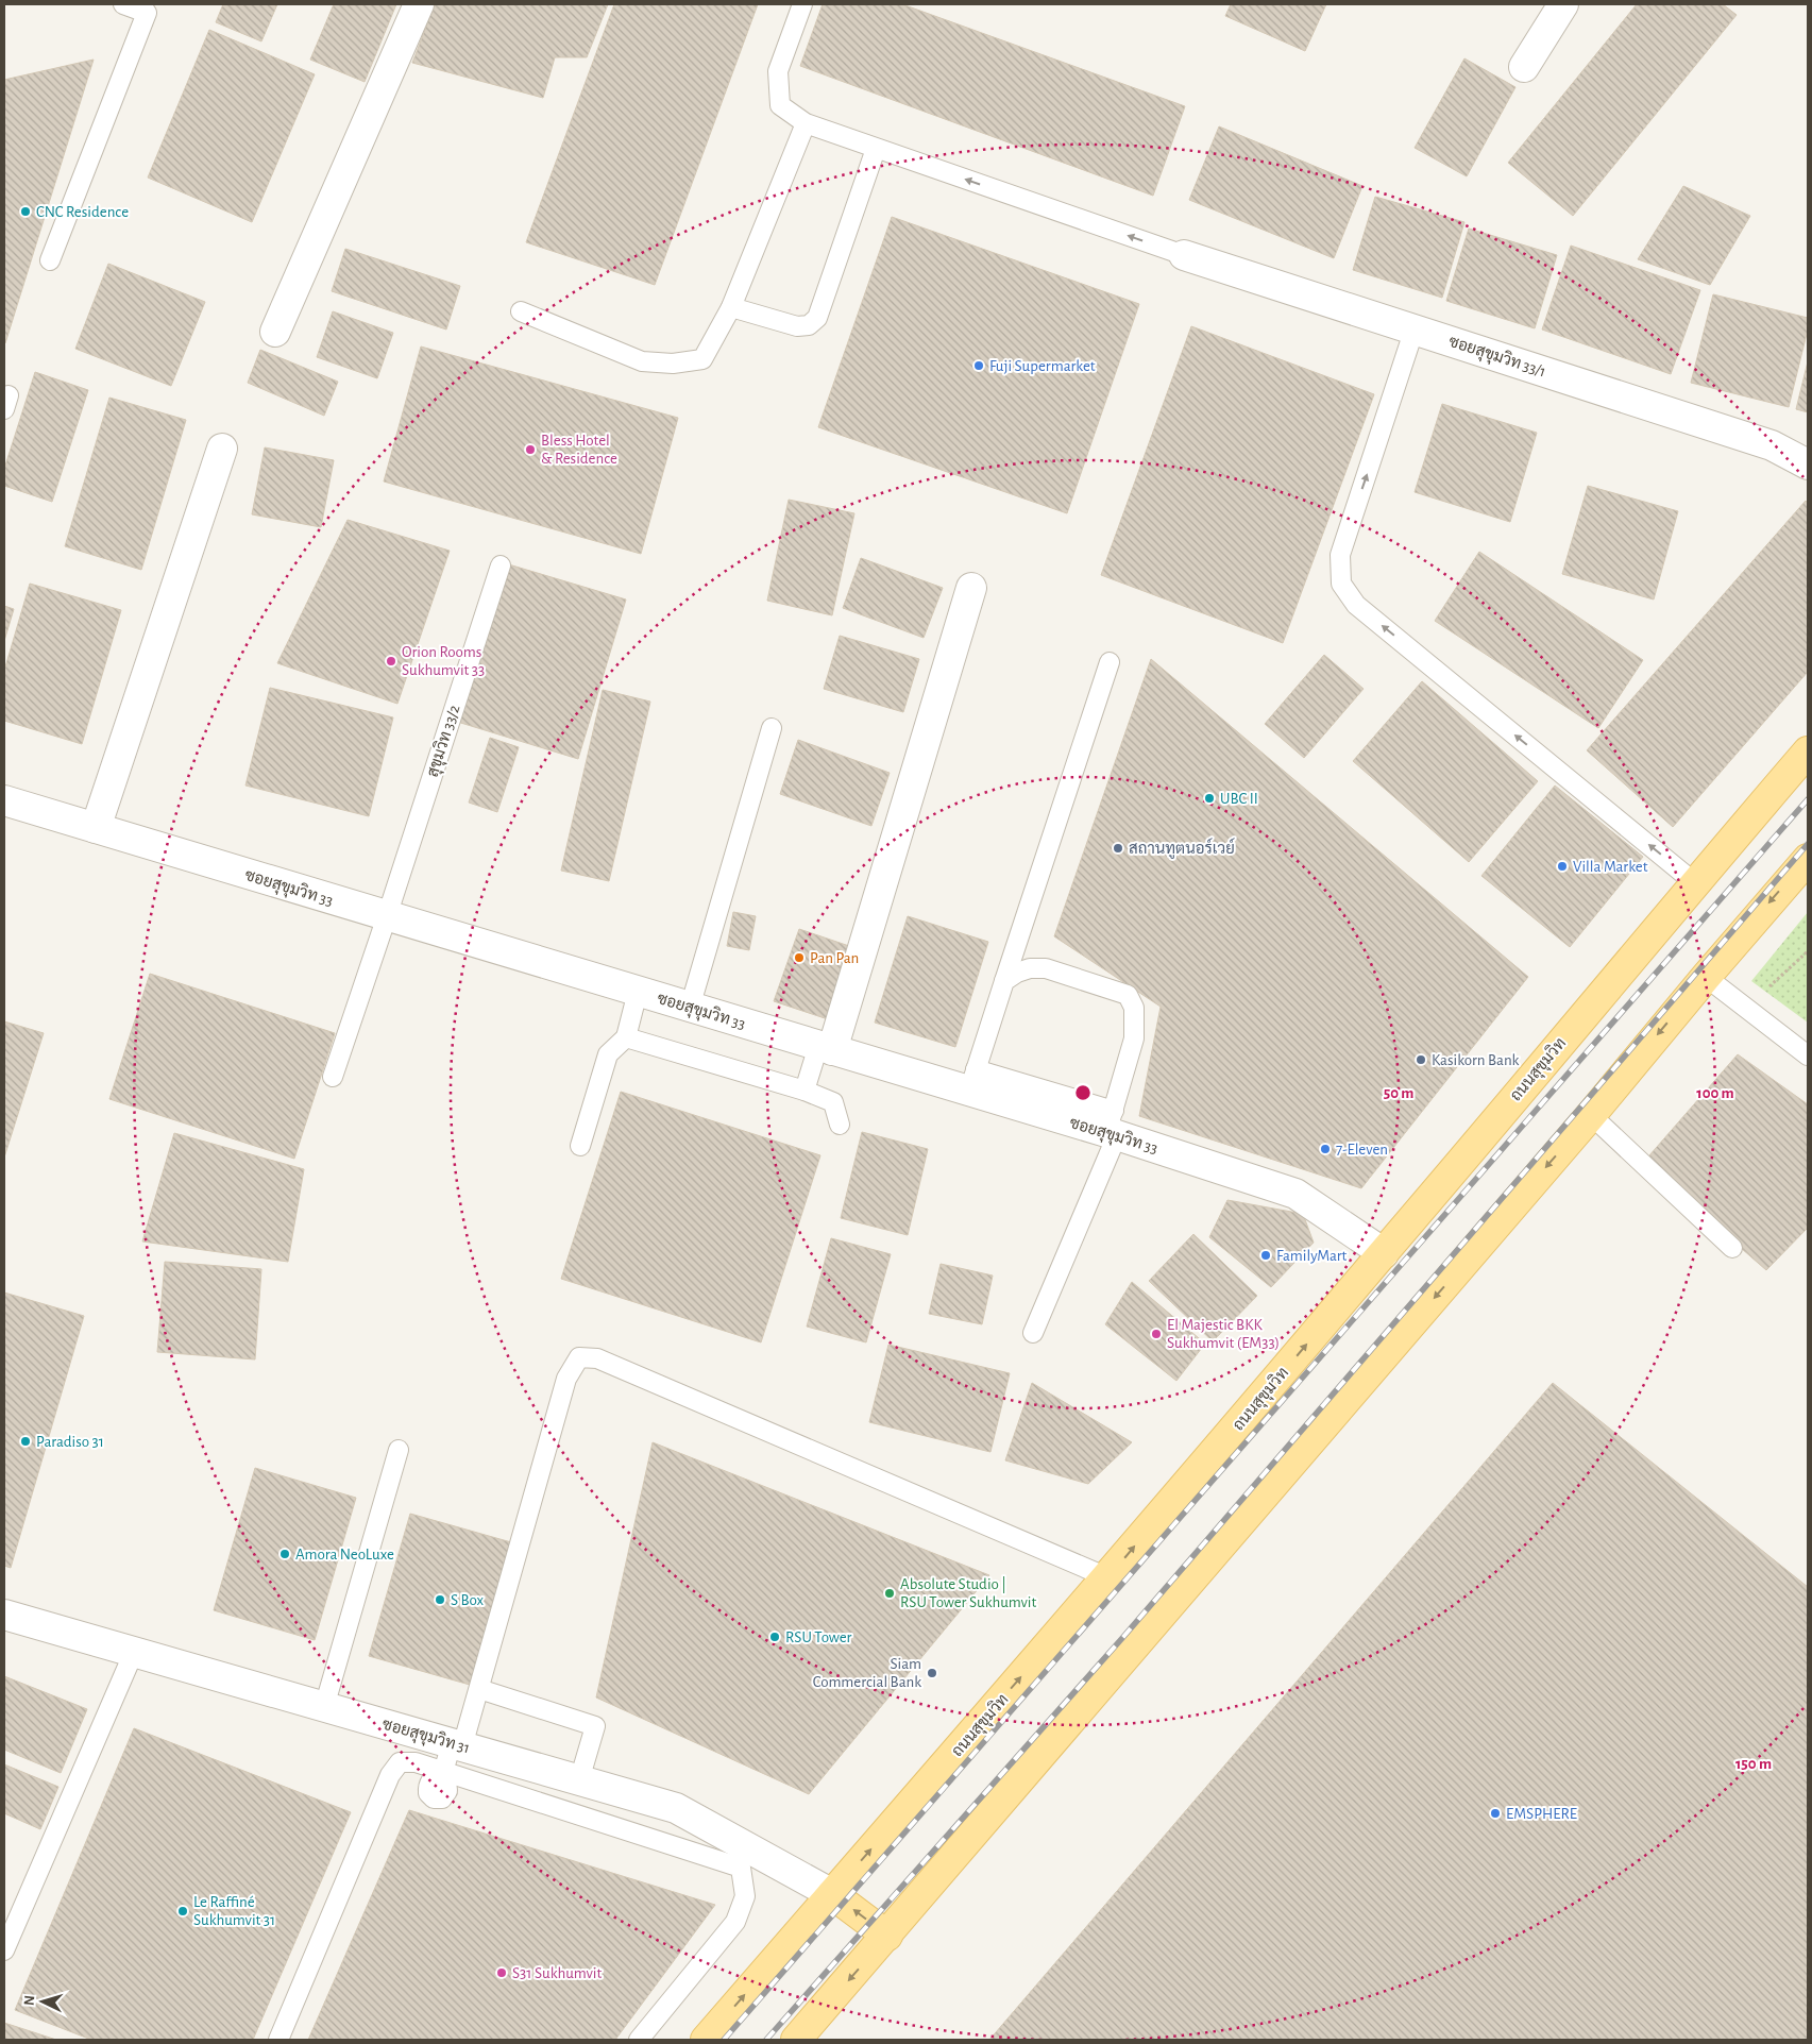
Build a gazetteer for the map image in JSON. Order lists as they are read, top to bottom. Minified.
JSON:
{"streets":{"main road":["ถนนสุขุมวิท"],"street":["ซอยสุขุมวิท 33/1","ซอยสุขุมวิท 33","ซอยสุขุมวิท 31"],"lane":["สุขุมวิท 33/2"]},"crossings":[["สุขุมวิท 33/2","ซอยสุขุมวิท 33"],["ซอยสุขุมวิท 33","ถนนสุขุมวิท"],["ถนนสุขุมวิท","ซอยสุขุมวิท 31"]],"places":["CNC Residence","Fuji Supermarket","Bless Hotel & Residence","Orion Rooms Sukhumvit 33","UBC II","สถานทูตนอร์เวย์","Villa Market","Pan Pan","Kasikorn Bank","7-Eleven","FamilyMart","El Majestic BKK Sukhumvit (EM33)","Paradiso 31","Amora NeoLuxe","Absolute Studio | RSU Tower Sukhumvit","S Box","RSU Tower","Siam Commercial Bank","EMSPHERE","Le Raffiné Sukhumvit 31","S31 Sukhumvit"],"north":"left","rings":["50 m","100 m","150 m"]}
